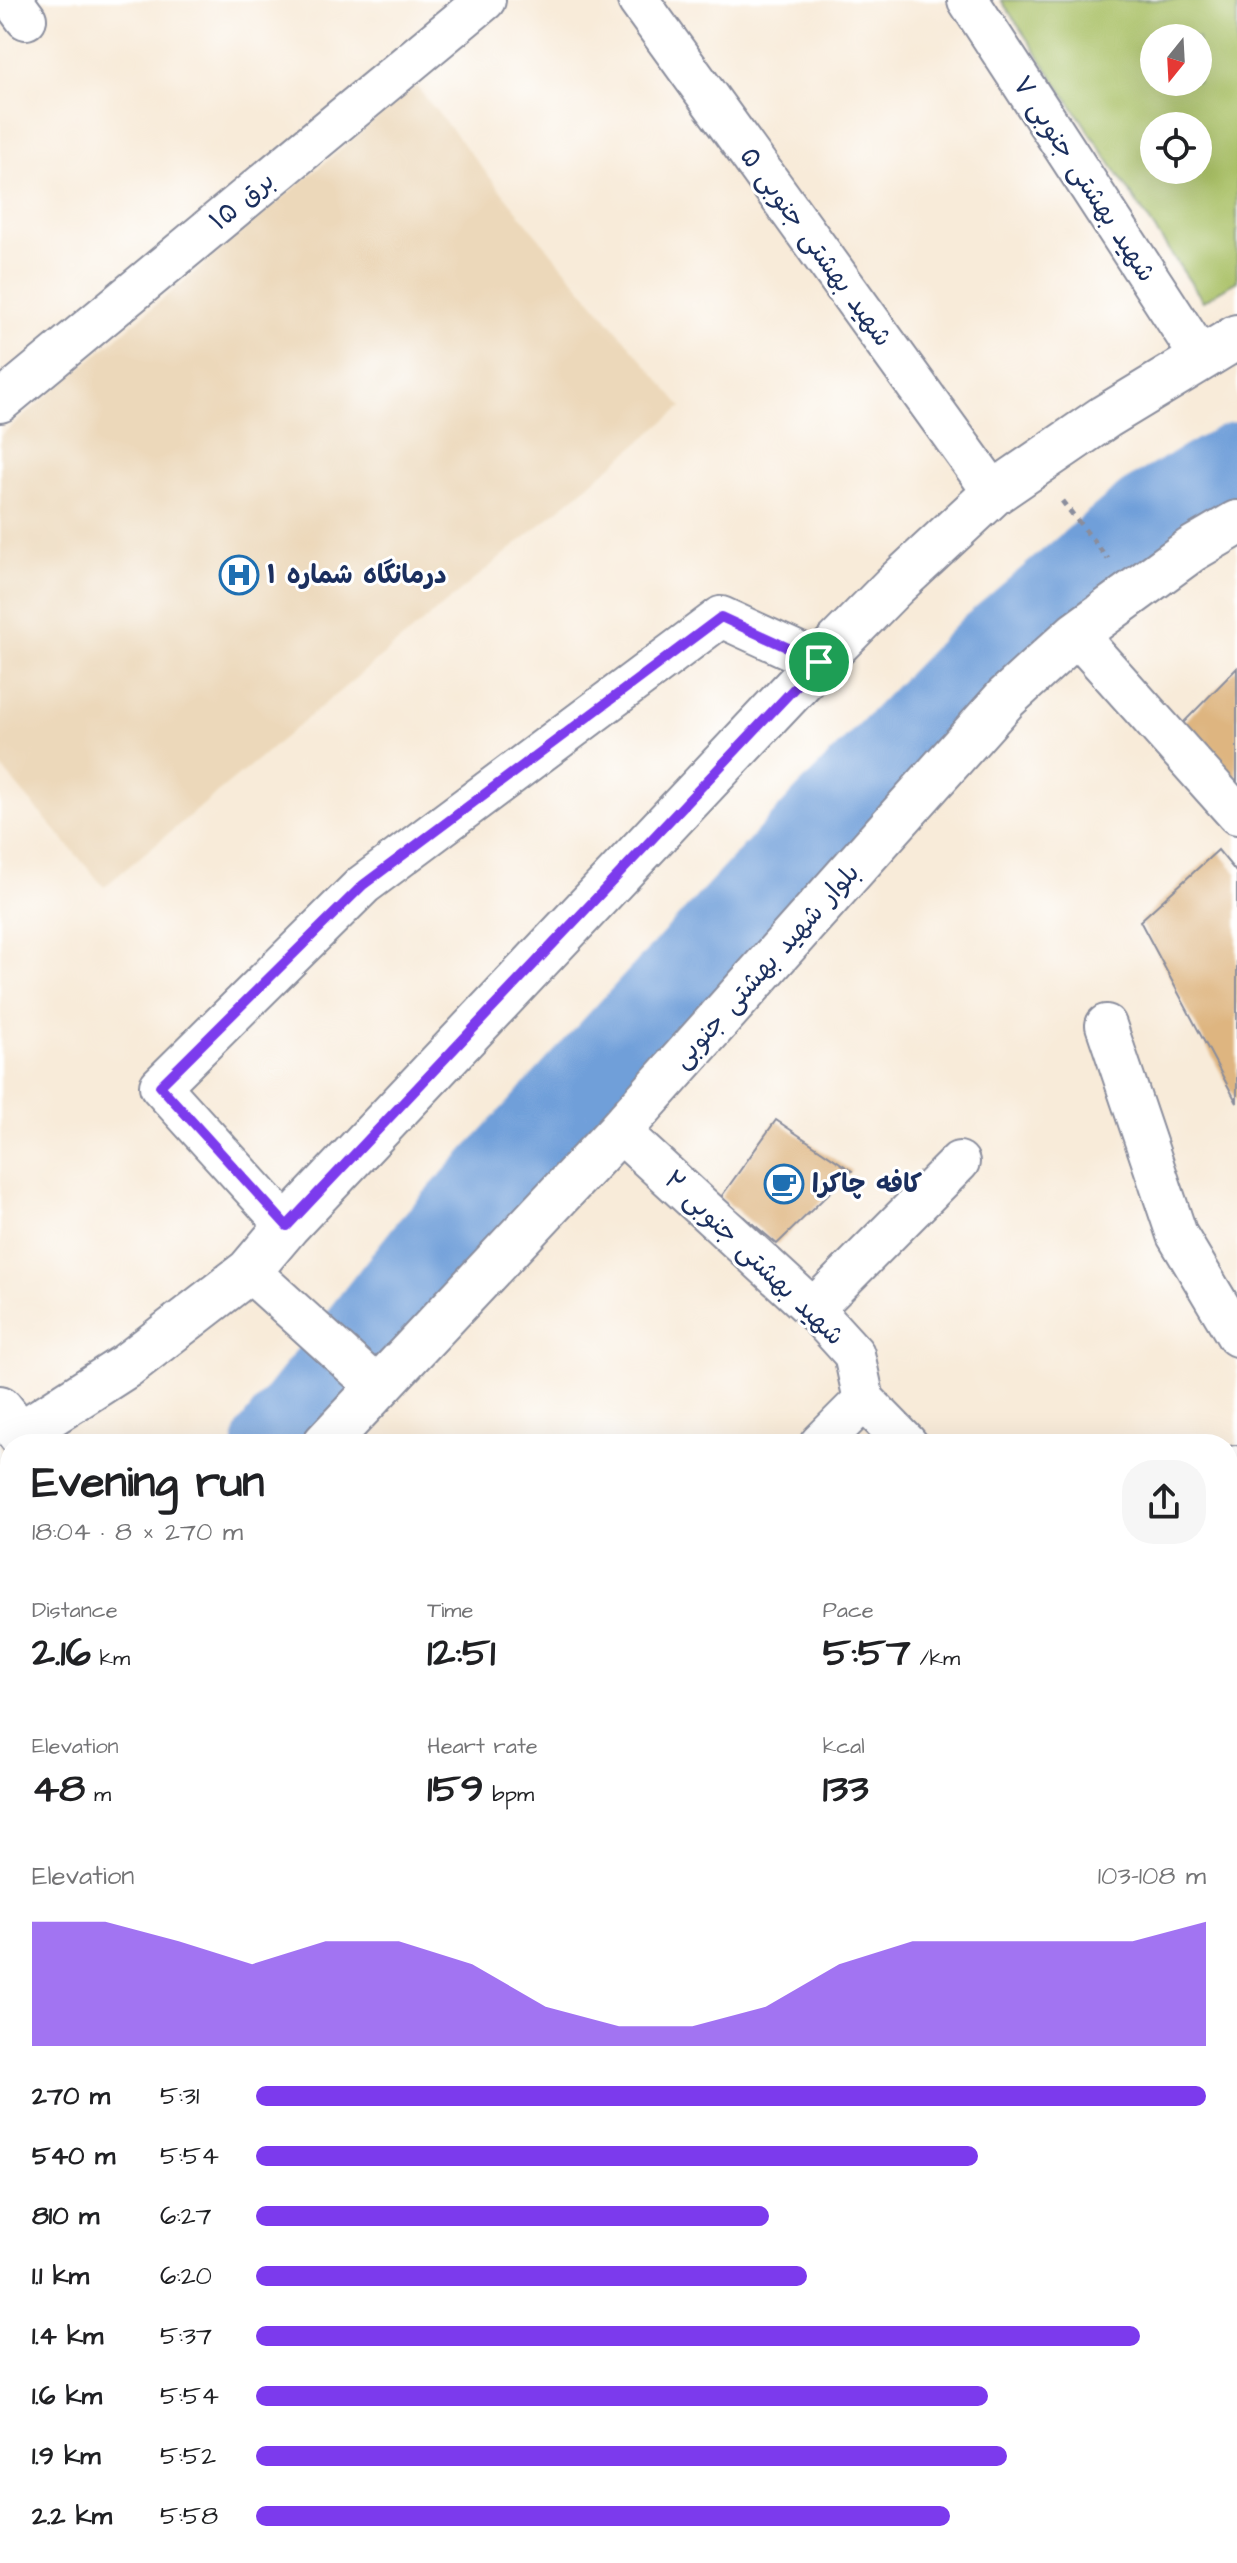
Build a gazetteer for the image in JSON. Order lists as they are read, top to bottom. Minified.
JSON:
{"streets":{"street":["شهید بهشتی جنوبی ۷","برق ۱۵","شهید بهشتی جنوبی ۵","بلوار شهید بهشتی جنوبی","شهید بهشتی جنوبی ۲"]},"crossings":[["بلوار شهید بهشتی جنوبی","شهید بهشتی جنوبی ۲"]],"places":{"hospital":["درمانگاه شماره ۱"],"cafe":["کافه چاکرا"]},"north":"bottom","page":{"heading":["Evening run","18:04 · 8 × 270 m"],"stats":[["Distance","2.16 km"],["Time","12:51"],["Pace","5:57 /km"],["Elevation","48 m"],["Heart rate","159 bpm"],["kcal","133"]],"chart":["Elevation","103–108 m"],"list":[{"name":"270 m","note":"5:31"},{"name":"540 m","note":"5:54"},{"name":"810 m","note":"6:27"},{"name":"1.1 km","note":"6:20"},{"name":"1.4 km","note":"5:37"},{"name":"1.6 km","note":"5:54"},{"name":"1.9 km","note":"5:52"},{"name":"2.2 km","note":"5:58"}]}}
